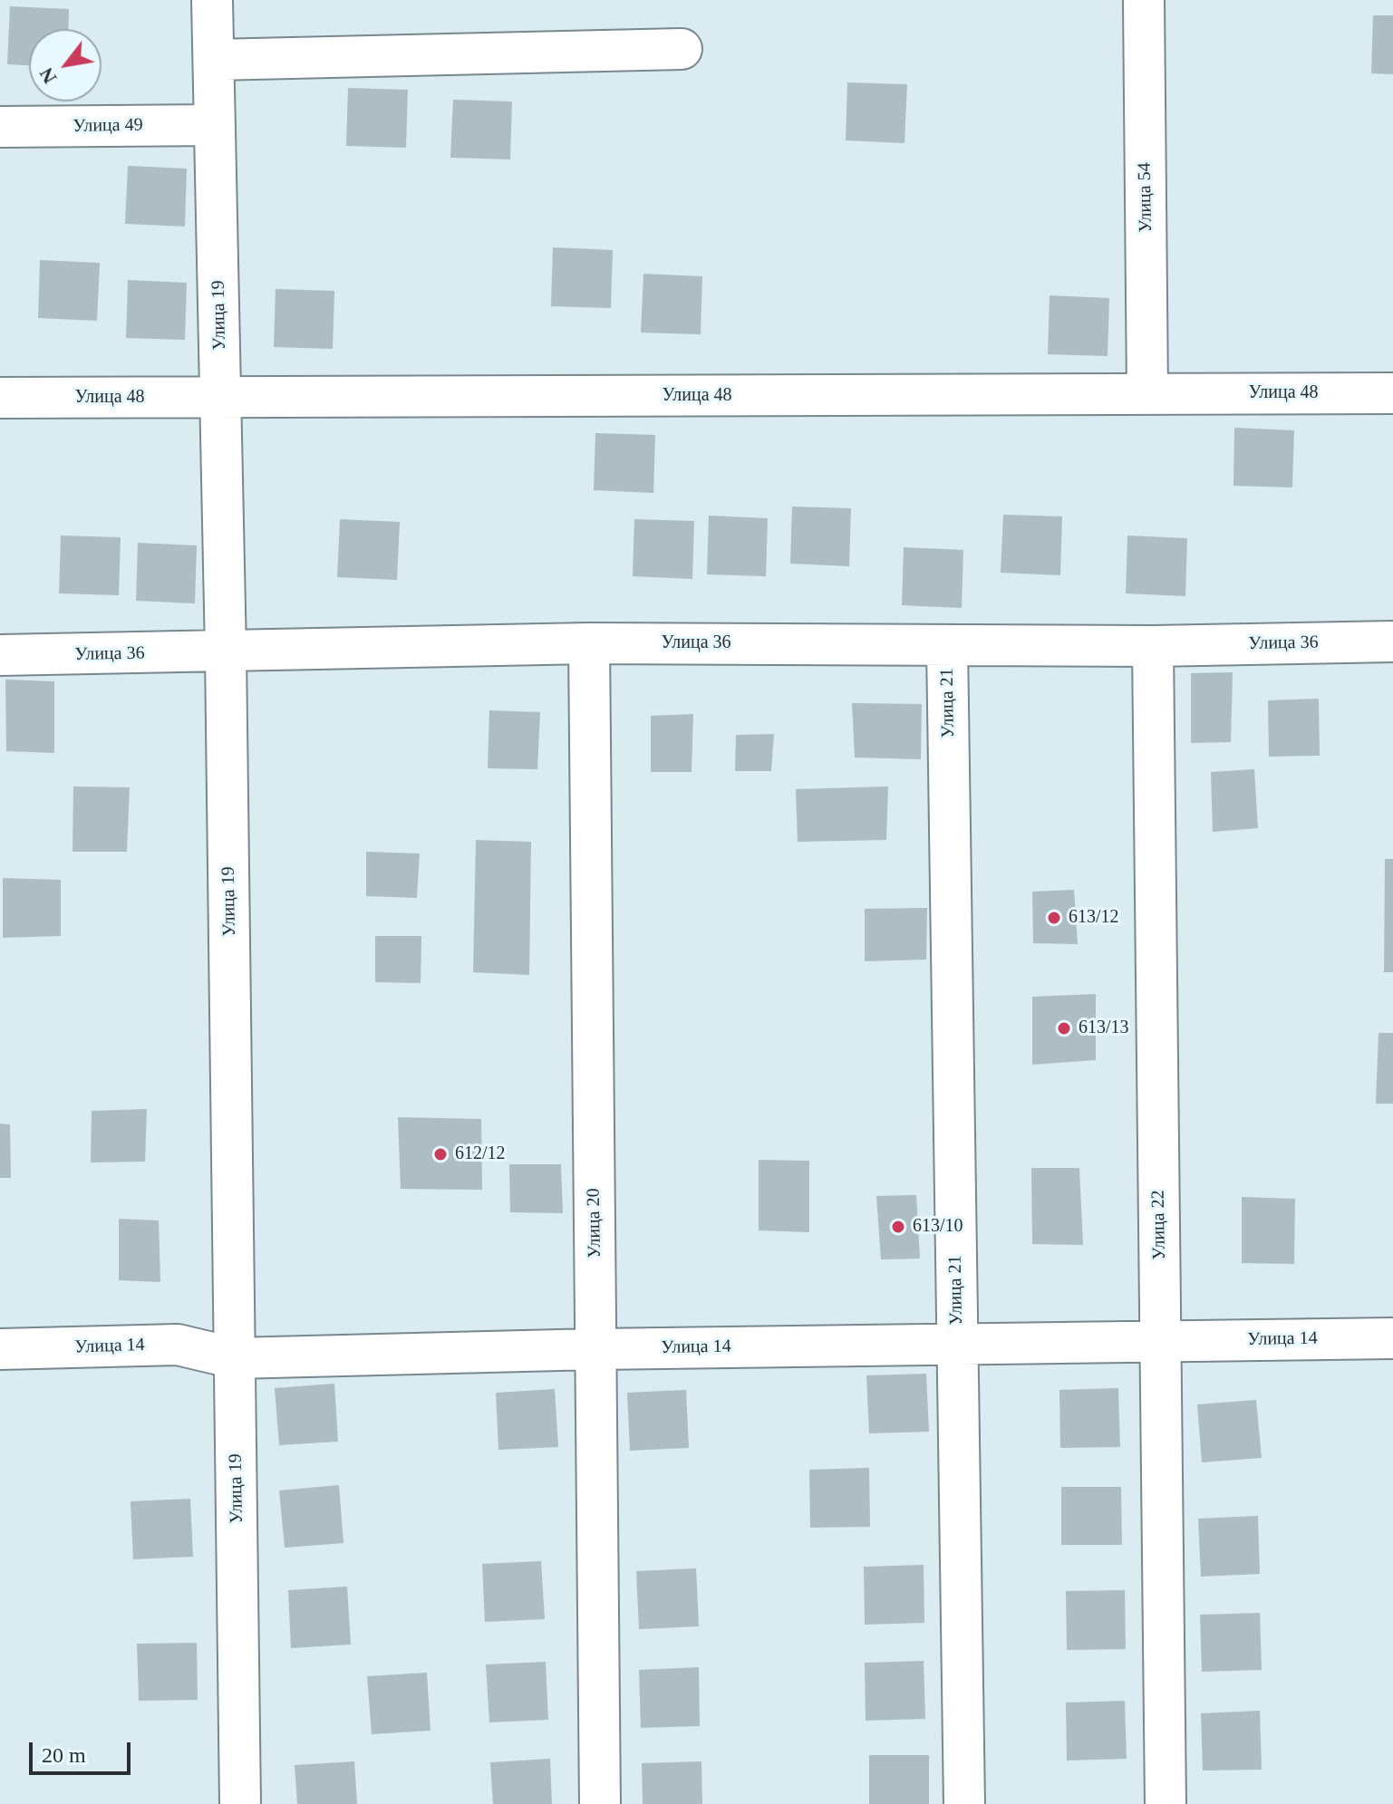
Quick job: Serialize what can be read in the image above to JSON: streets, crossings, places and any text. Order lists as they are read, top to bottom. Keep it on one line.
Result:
{"streets":{"street":["Улица 49","Улица 54","Улица 19","Улица 48","Улица 36","Улица 21","Улица 20","Улица 22","Улица 14"]},"crossings":[["Улица 49","Улица 19"],["Улица 54","Улица 48"],["Улица 19","Улица 48"],["Улица 19","Улица 36"],["Улица 19","Улица 14"],["Улица 36","Улица 21"],["Улица 36","Улица 20"],["Улица 36","Улица 22"],["Улица 21","Улица 14"],["Улица 20","Улица 14"],["Улица 22","Улица 14"]],"places":["613/12","613/13","612/12","613/10"],"scale_bar":"20 m","north":"bottom left"}
